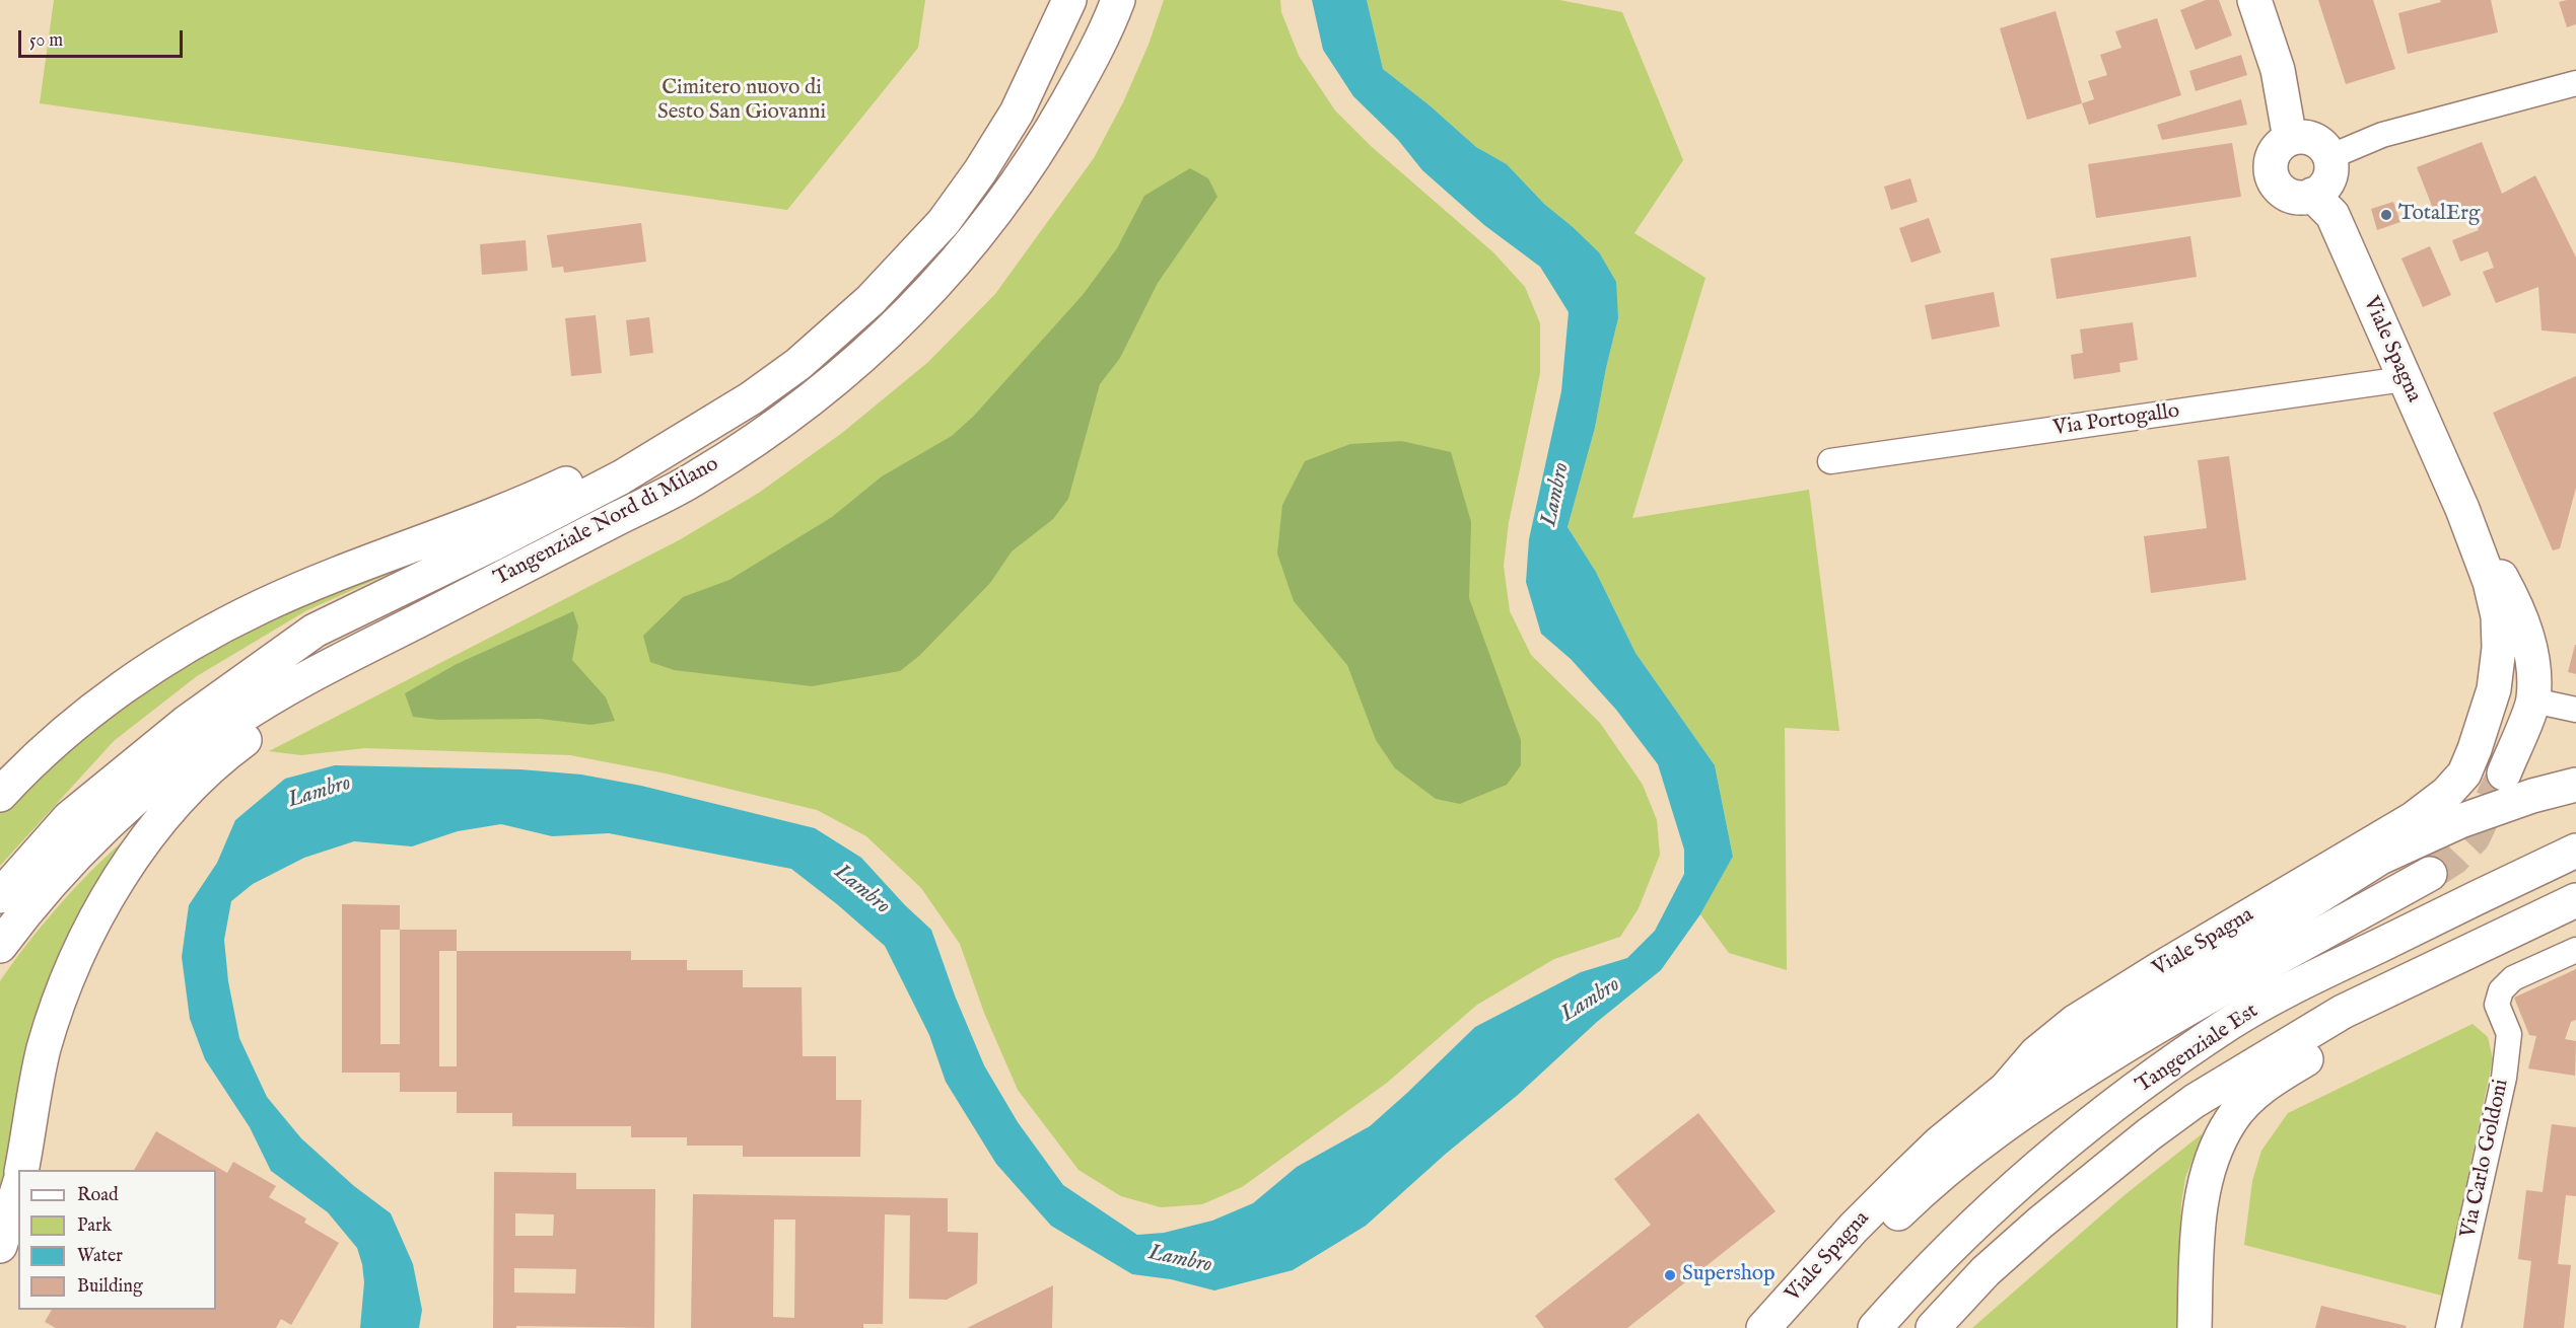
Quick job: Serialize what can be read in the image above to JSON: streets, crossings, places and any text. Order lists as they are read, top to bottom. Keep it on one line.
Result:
{"streets":{"main road":["Viale Spagna","Tangenziale Nord di Milano","Tangenziale Est"],"street":["Via Portogallo","Via Carlo Goldoni"]},"crossings":[["Viale Spagna","Via Portogallo"]],"water":["Lambro"],"parks":["Cimitero nuovo di Sesto San Giovanni"],"places":["TotalErg","Supershop"],"legend":["Road","Park","Water","Building"],"scale_bar":"50 m"}
